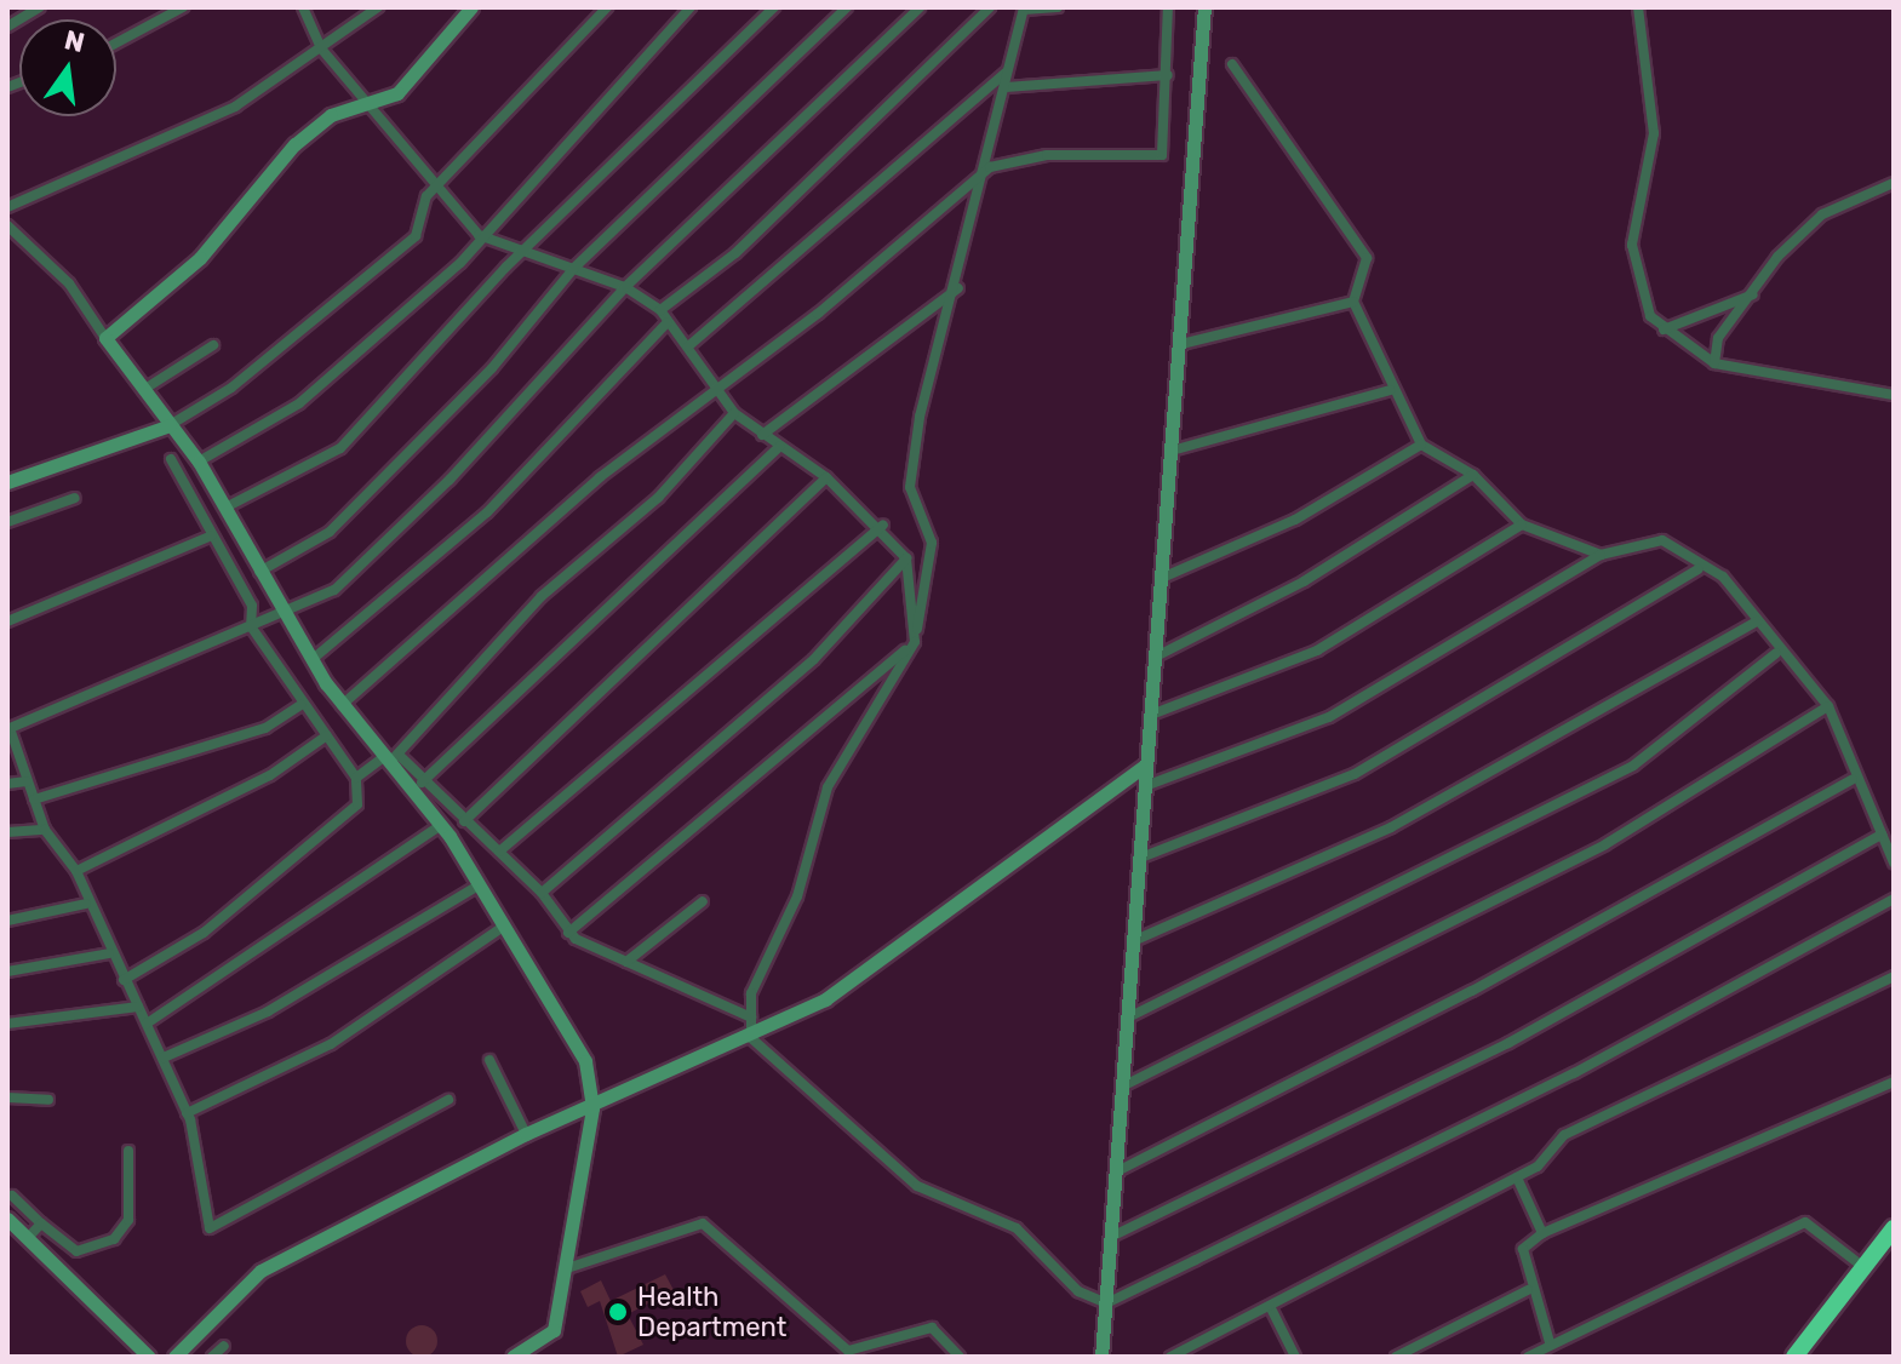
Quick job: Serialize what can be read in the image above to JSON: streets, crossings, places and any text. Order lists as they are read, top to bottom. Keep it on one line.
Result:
{"places":["Health Department"],"north":"top"}
